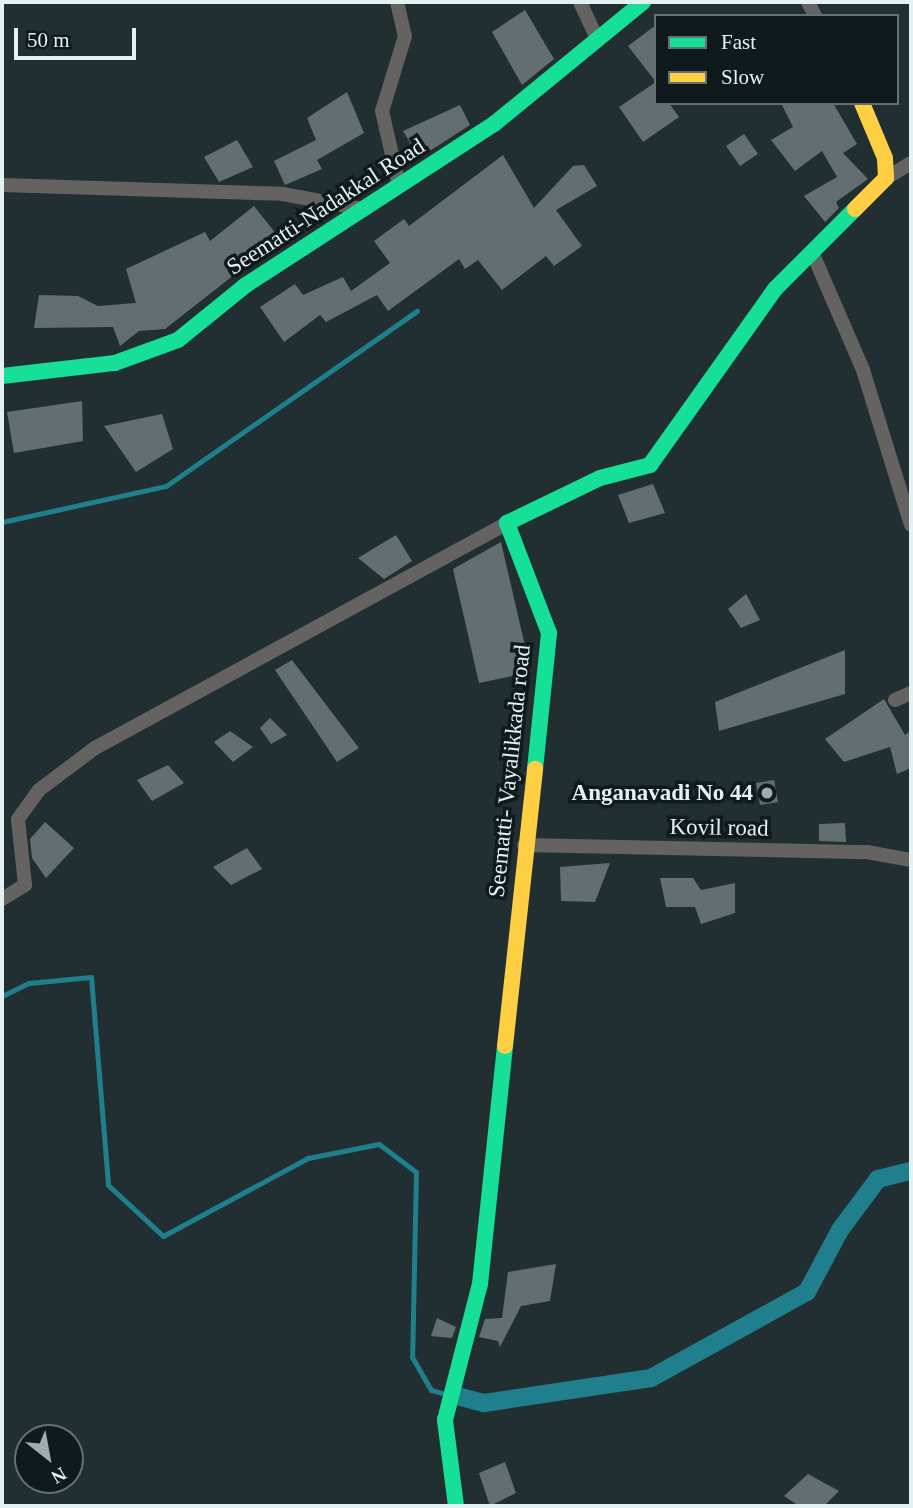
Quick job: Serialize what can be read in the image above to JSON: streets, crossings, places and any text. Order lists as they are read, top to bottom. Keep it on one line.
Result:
{"streets":{"street":["Seematti-Nadakkal Road","Seematti- Vayalikkada road","Kovil road"]},"crossings":[["Seematti- Vayalikkada road","Kovil road"]],"places":["Anganavadi No 44"],"legend":["Fast","Slow"],"scale_bar":"50 m","north":"bottom right"}
